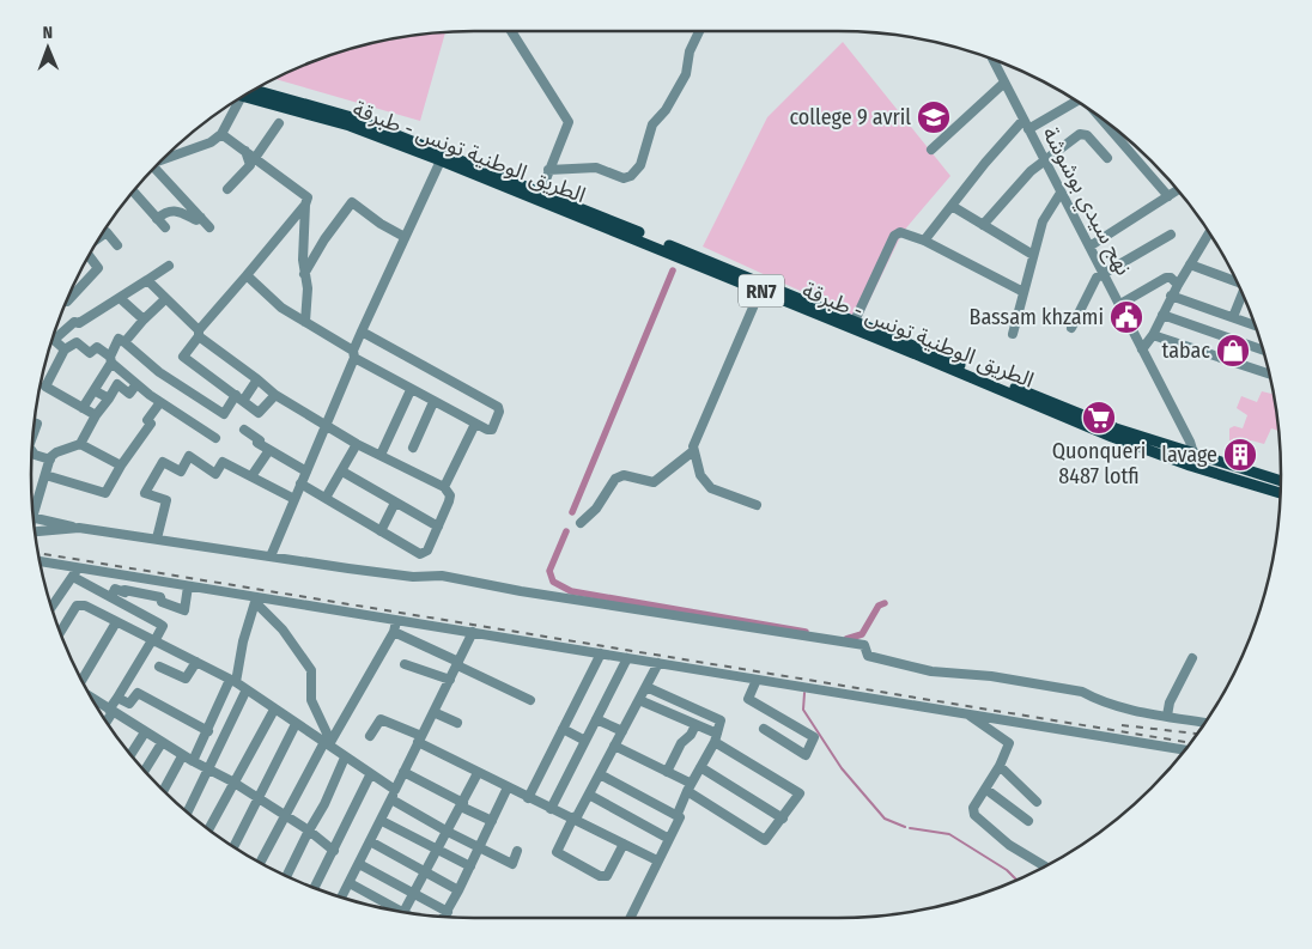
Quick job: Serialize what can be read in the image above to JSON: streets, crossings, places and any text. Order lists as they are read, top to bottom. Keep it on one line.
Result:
{"streets":{"main road":["الطريق الوطنية تونس - طبرقة","RN7"],"street":["نهج سيدي بوشوشة"]},"crossings":[["الطريق الوطنية تونس - طبرقة","نهج سيدي بوشوشة"]],"places":{"school or university":["college 9 avril"],"public building":["Bassam khzami"],"shop":["tabac"],"supermarket":["Quonqueri 8487 lotfi"],"building":["lavage"]},"north":"top"}
